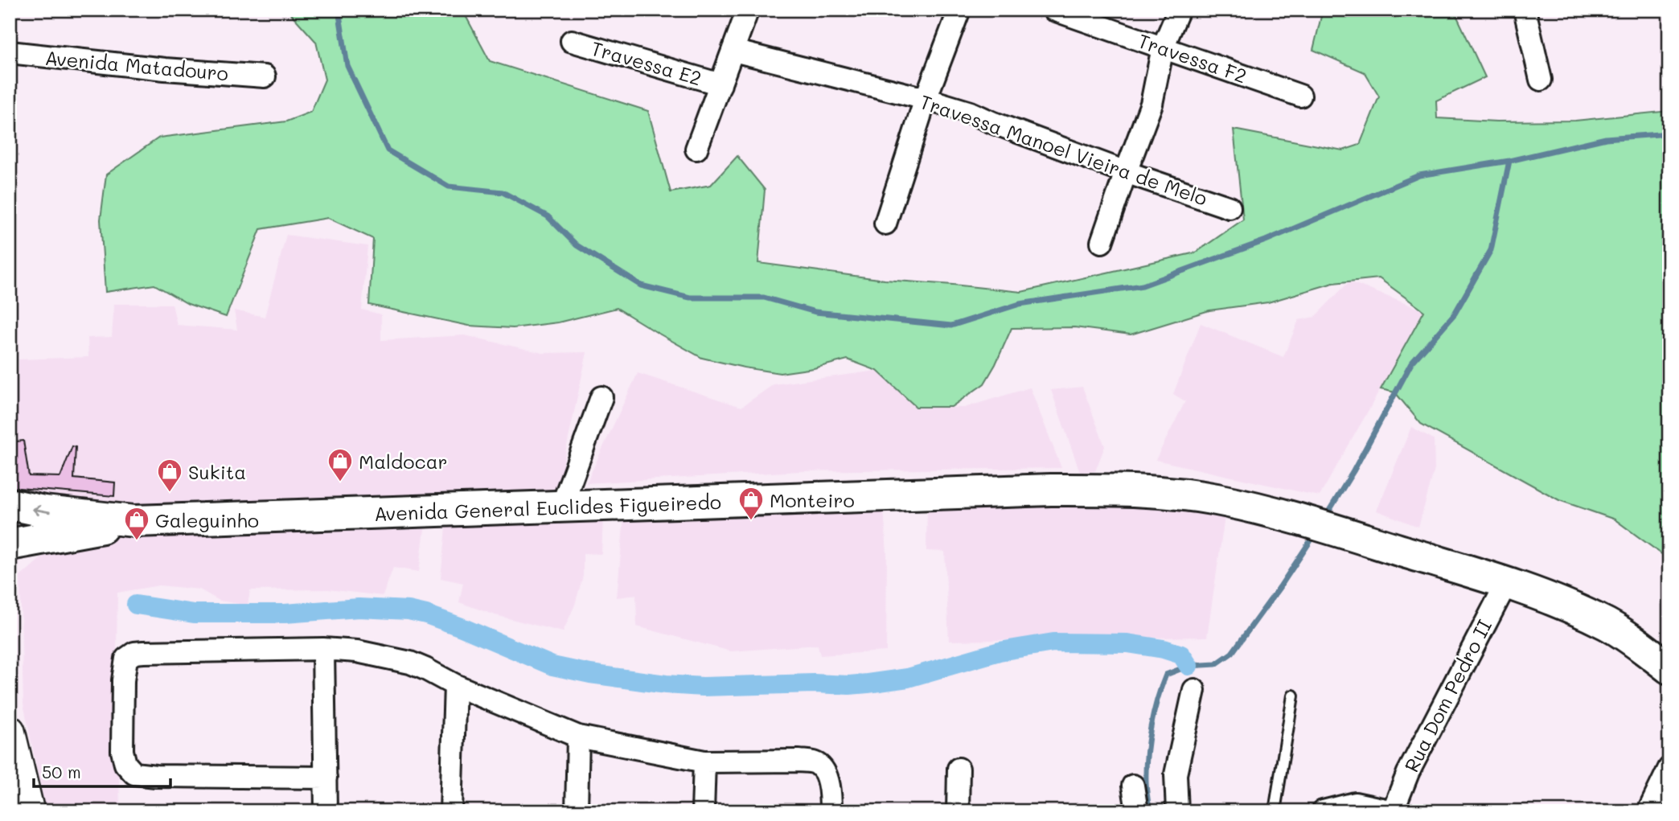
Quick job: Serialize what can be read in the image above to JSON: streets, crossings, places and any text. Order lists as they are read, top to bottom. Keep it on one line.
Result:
{"streets":{"main road":["Avenida General Euclides Figueiredo"],"street":["Travessa F2","Travessa E2","Avenida Matadouro","Travessa Manoel Vieira de Melo","Rua Dom Pedro II"]},"crossings":[["Avenida General Euclides Figueiredo","Rua Dom Pedro II"]],"places":{"shop":["Maldocar","Sukita","Monteiro","Galeguinho"]},"scale_bar":"50 m"}
